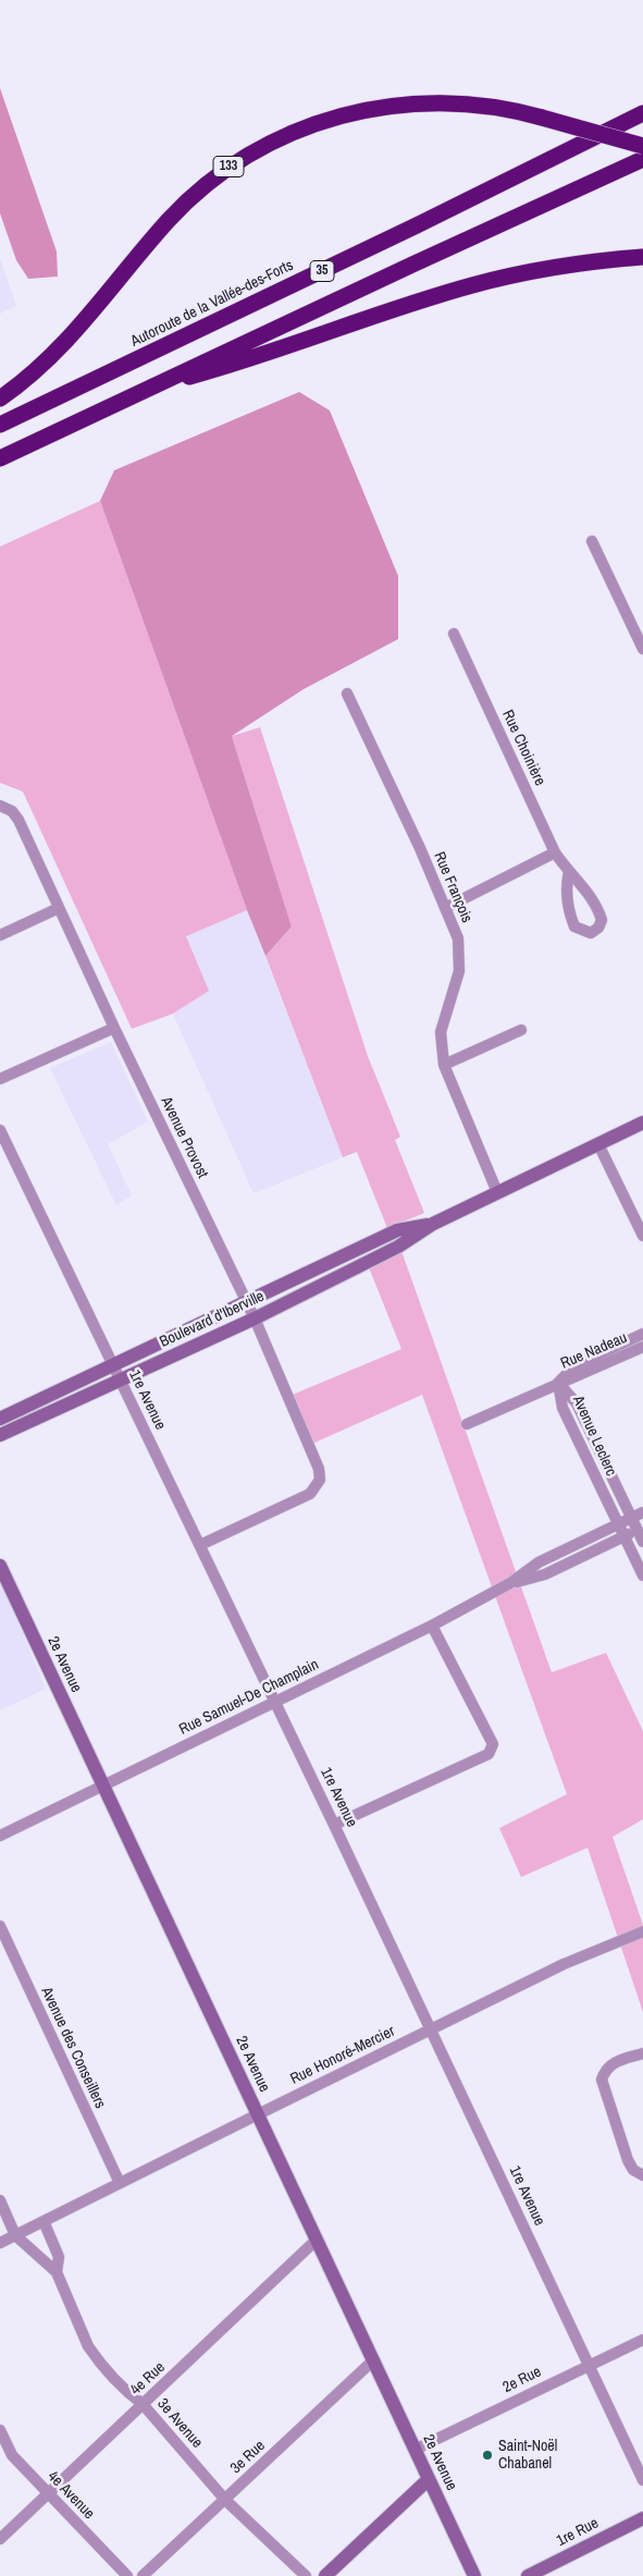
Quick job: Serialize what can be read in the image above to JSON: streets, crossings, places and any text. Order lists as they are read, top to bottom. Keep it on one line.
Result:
{"streets":{"highway":["133","35","Autoroute de la Vallée-des-Forts"],"street":["Rue Choinière","Rue François","Avenue Provost","Boulevard d'Iberville","Rue Nadeau","1re Avenue","Avenue Leclerc","2e Avenue","Rue Samuel-De Champlain","Avenue des Conseillers","Rue Honoré-Mercier","4e Rue","2e Rue","3e Avenue","3e Rue","4e Avenue","1re Rue"]},"crossings":[["Rue François","Boulevard d'Iberville"],["Avenue Provost","Boulevard d'Iberville"],["Avenue Provost","1re Avenue"],["Boulevard d'Iberville","1re Avenue"],["Rue Nadeau","Avenue Leclerc"],["1re Avenue","Rue Samuel-De Champlain"],["1re Avenue","Rue Honoré-Mercier"],["1re Avenue","2e Rue"],["Avenue Leclerc","Rue Samuel-De Champlain"],["2e Avenue","Rue Samuel-De Champlain"],["2e Avenue","Rue Honoré-Mercier"],["2e Avenue","4e Rue"],["2e Avenue","2e Rue"],["2e Avenue","3e Rue"],["Avenue des Conseillers","Rue Honoré-Mercier"],["Rue Honoré-Mercier","3e Avenue"],["4e Rue","3e Avenue"],["4e Rue","4e Avenue"],["3e Avenue","3e Rue"]],"places":["Saint-Noël Chabanel"]}
